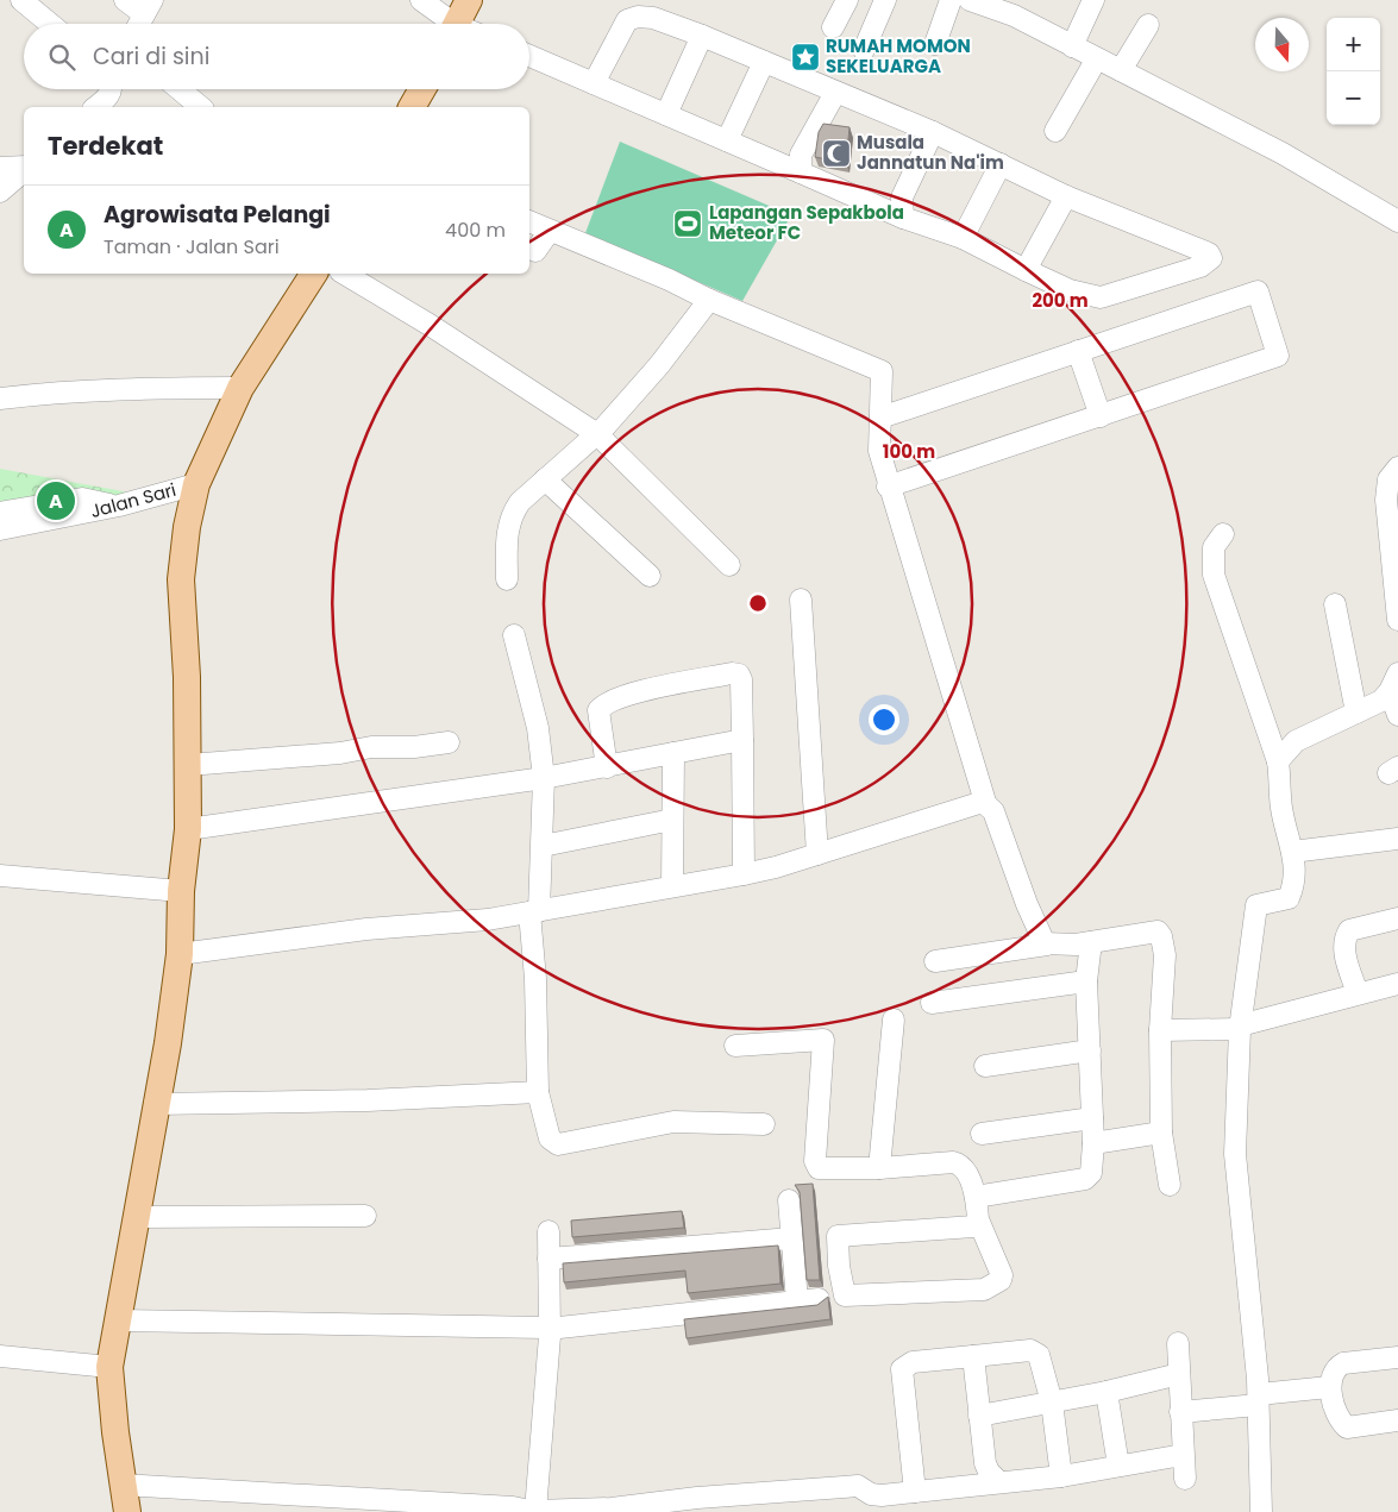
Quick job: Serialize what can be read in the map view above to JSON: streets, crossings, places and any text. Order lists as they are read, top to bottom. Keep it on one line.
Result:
{"streets":{"street":["Jalan Sari"]},"places":{"place":["RUMAH MOMON SEKELUARGA"],"mosque":["Musala Jannatun Na'im"],"sports":["Lapangan Sepakbola Meteor FC"]},"north":"bottom","page":{"map_buttons":["+","−"],"search":"Cari di sini","heading":"Terdekat","list":[{"mark":"A","name":"Agrowisata Pelangi","note":"Taman · Jalan Sari","value":"400 m"}],"pins":"A"},"rings":["200 m","100 m"]}
